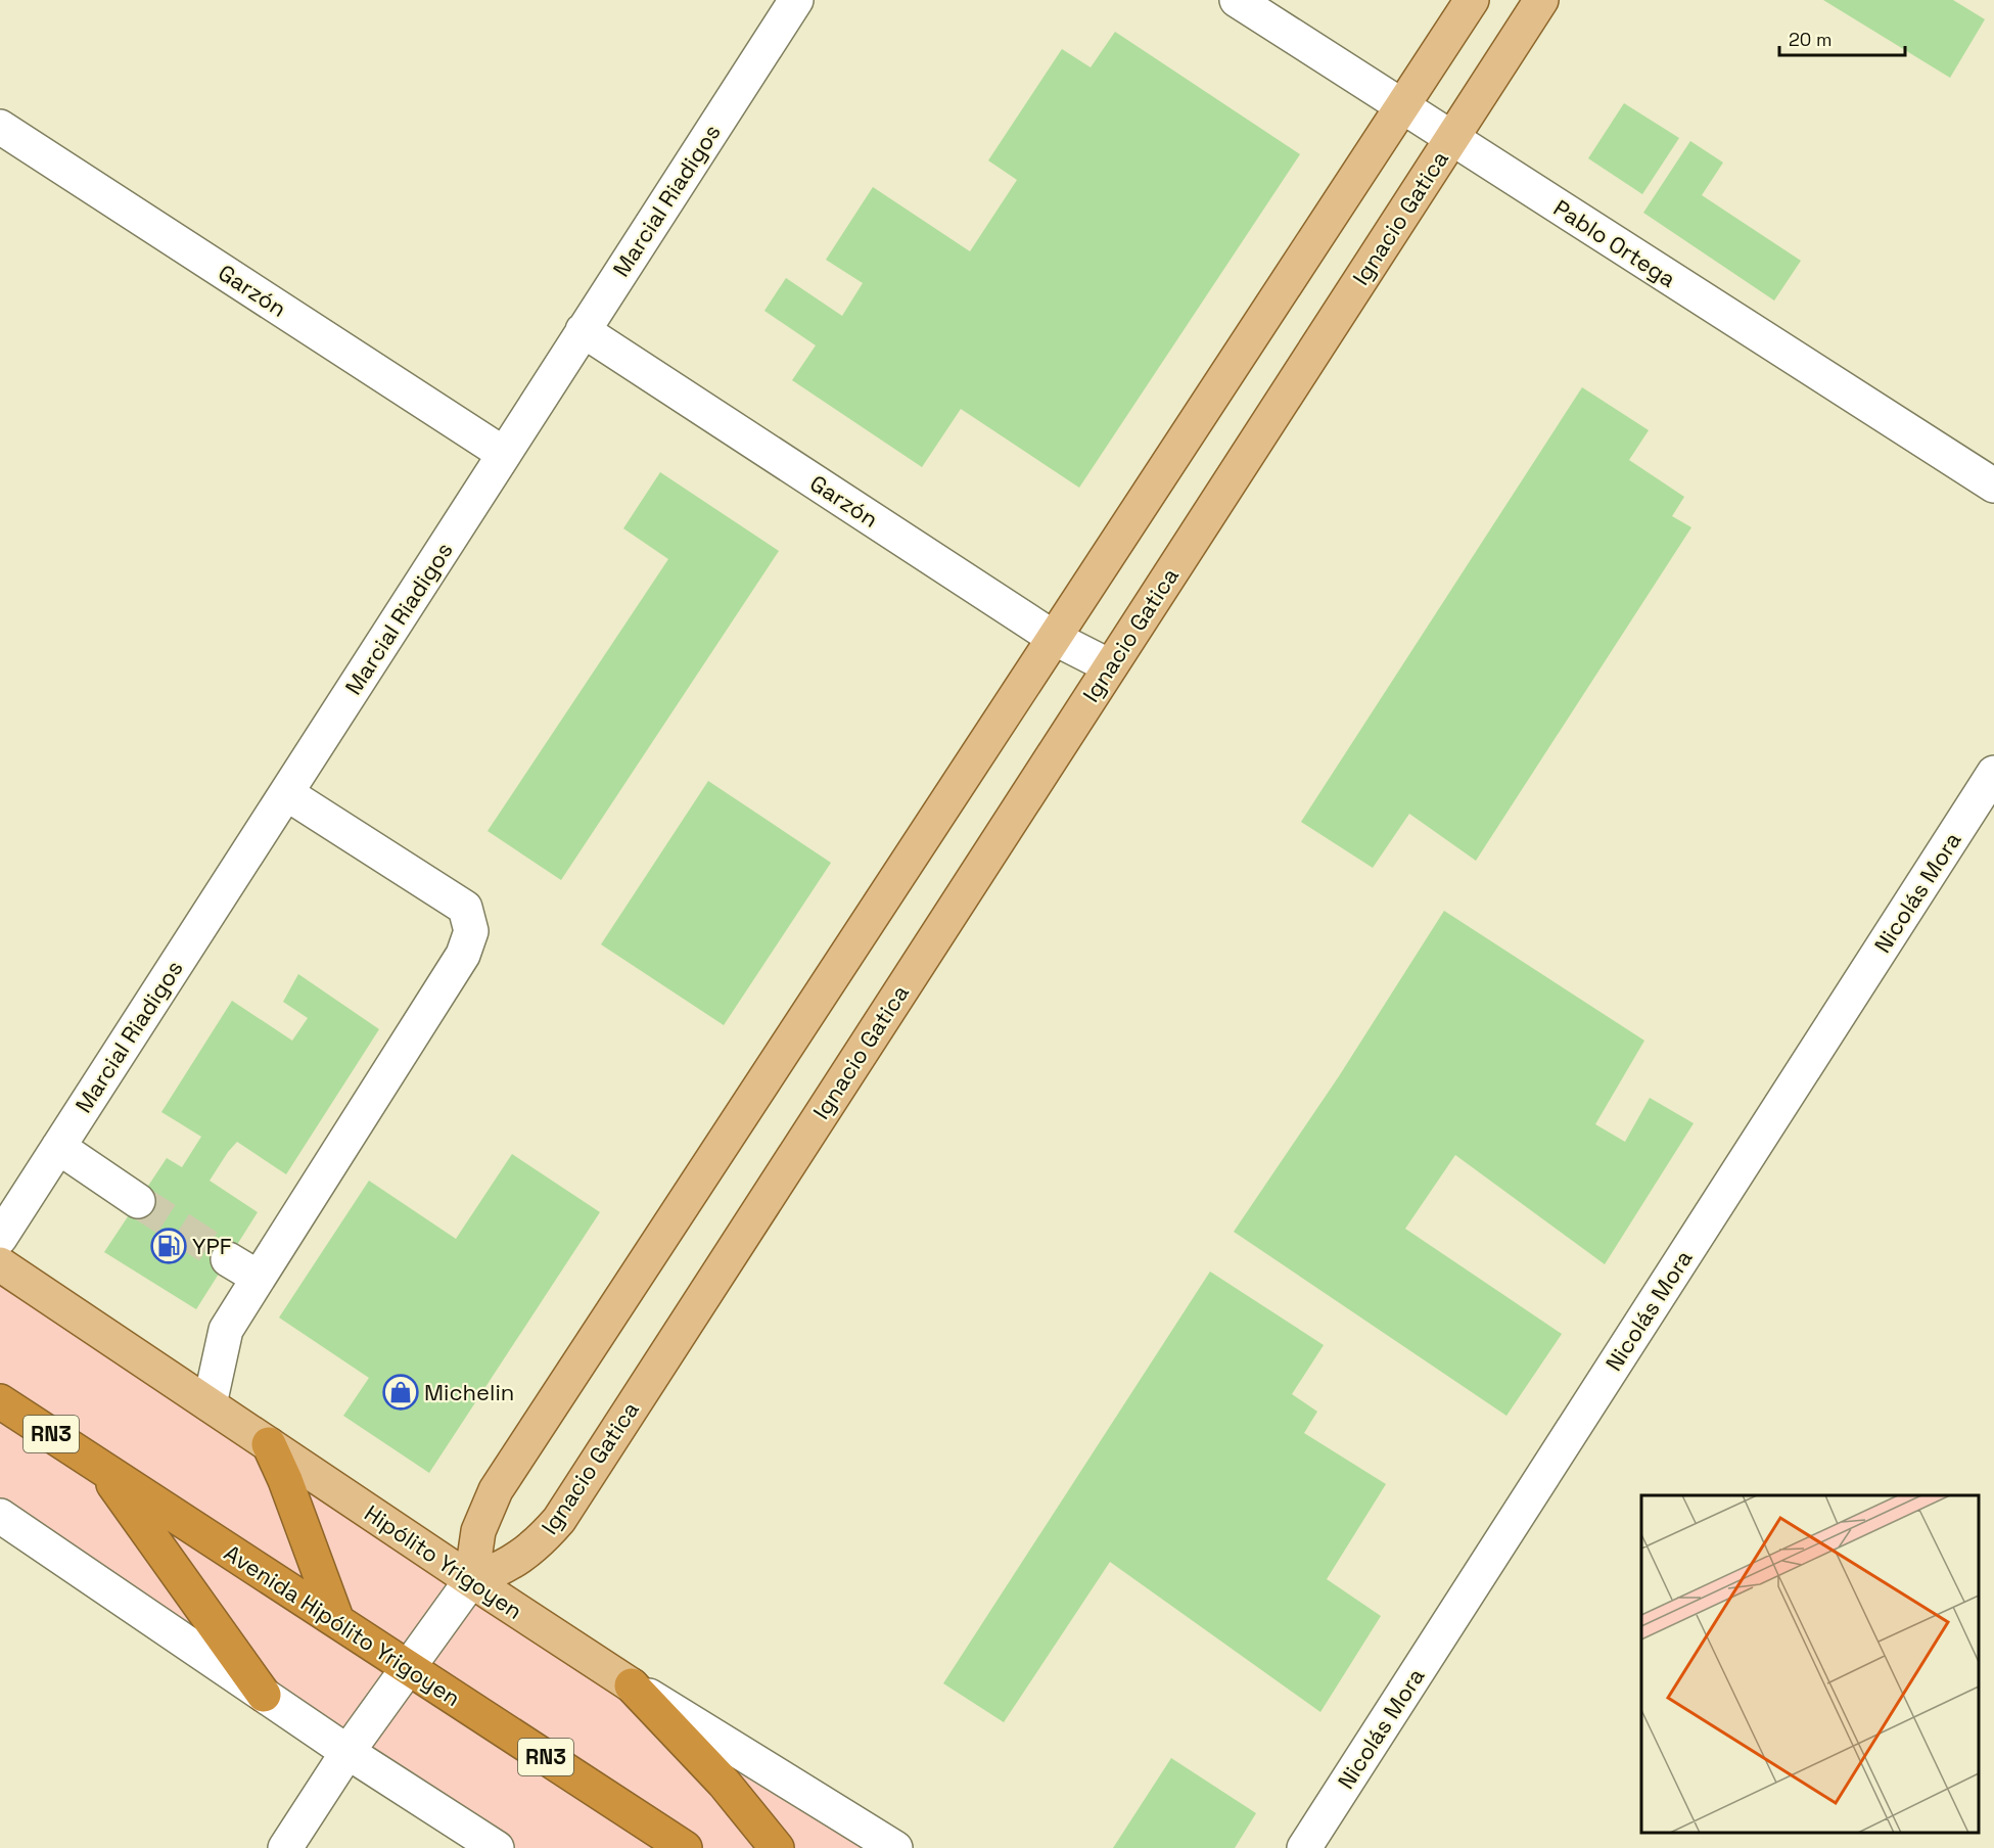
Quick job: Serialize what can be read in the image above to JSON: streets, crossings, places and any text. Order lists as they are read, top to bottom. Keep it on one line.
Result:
{"streets":{"highway":["RN3","Avenida Hipólito Yrigoyen"],"main road":["Ignacio Gatica","Hipólito Yrigoyen"],"street":["Marcial Riadigos","Pablo Ortega","Garzón","Nicolás Mora"]},"crossings":[["Marcial Riadigos","Garzón"],["Ignacio Gatica","Pablo Ortega"],["Ignacio Gatica","Garzón"],["Ignacio Gatica","Hipólito Yrigoyen"]],"places":{"fuel station":["YPF"],"shop":["Michelin"]},"scale_bar":"20 m"}
